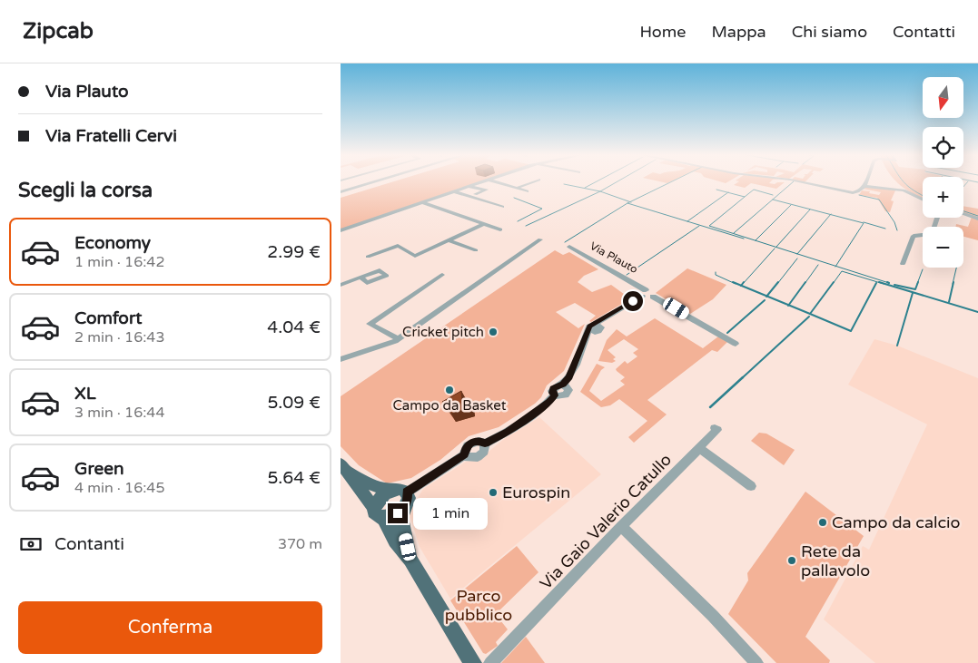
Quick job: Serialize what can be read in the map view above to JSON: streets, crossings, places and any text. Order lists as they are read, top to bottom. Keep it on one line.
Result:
{"streets":{"street":["Via Plauto","Via Gaio Valerio Catullo"]},"parks":["Parco pubblico"],"places":["Cricket pitch","Campo da Basket","Eurospin","Campo da calcio","Rete da pallavolo"],"north":"bottom","page":{"header":"Zipcab","nav":["Home","Mappa","Chi siamo","Contatti"],"banner":["Via Plauto","Via Fratelli Cervi"],"map_buttons":["+","−"],"heading":"Scegli la corsa","list":[{"name":"Economy","note":"1 min · 16:42","value":"2.99 €"},{"name":"Comfort","note":"2 min · 16:43","value":"4.04 €"},{"name":"XL","note":"3 min · 16:44","value":"5.09 €"},{"name":"Green","note":"4 min · 16:45","value":"5.64 €"}],"bubble":"1 min","pay":["Contanti","370 m"],"buttons":"Conferma"}}
